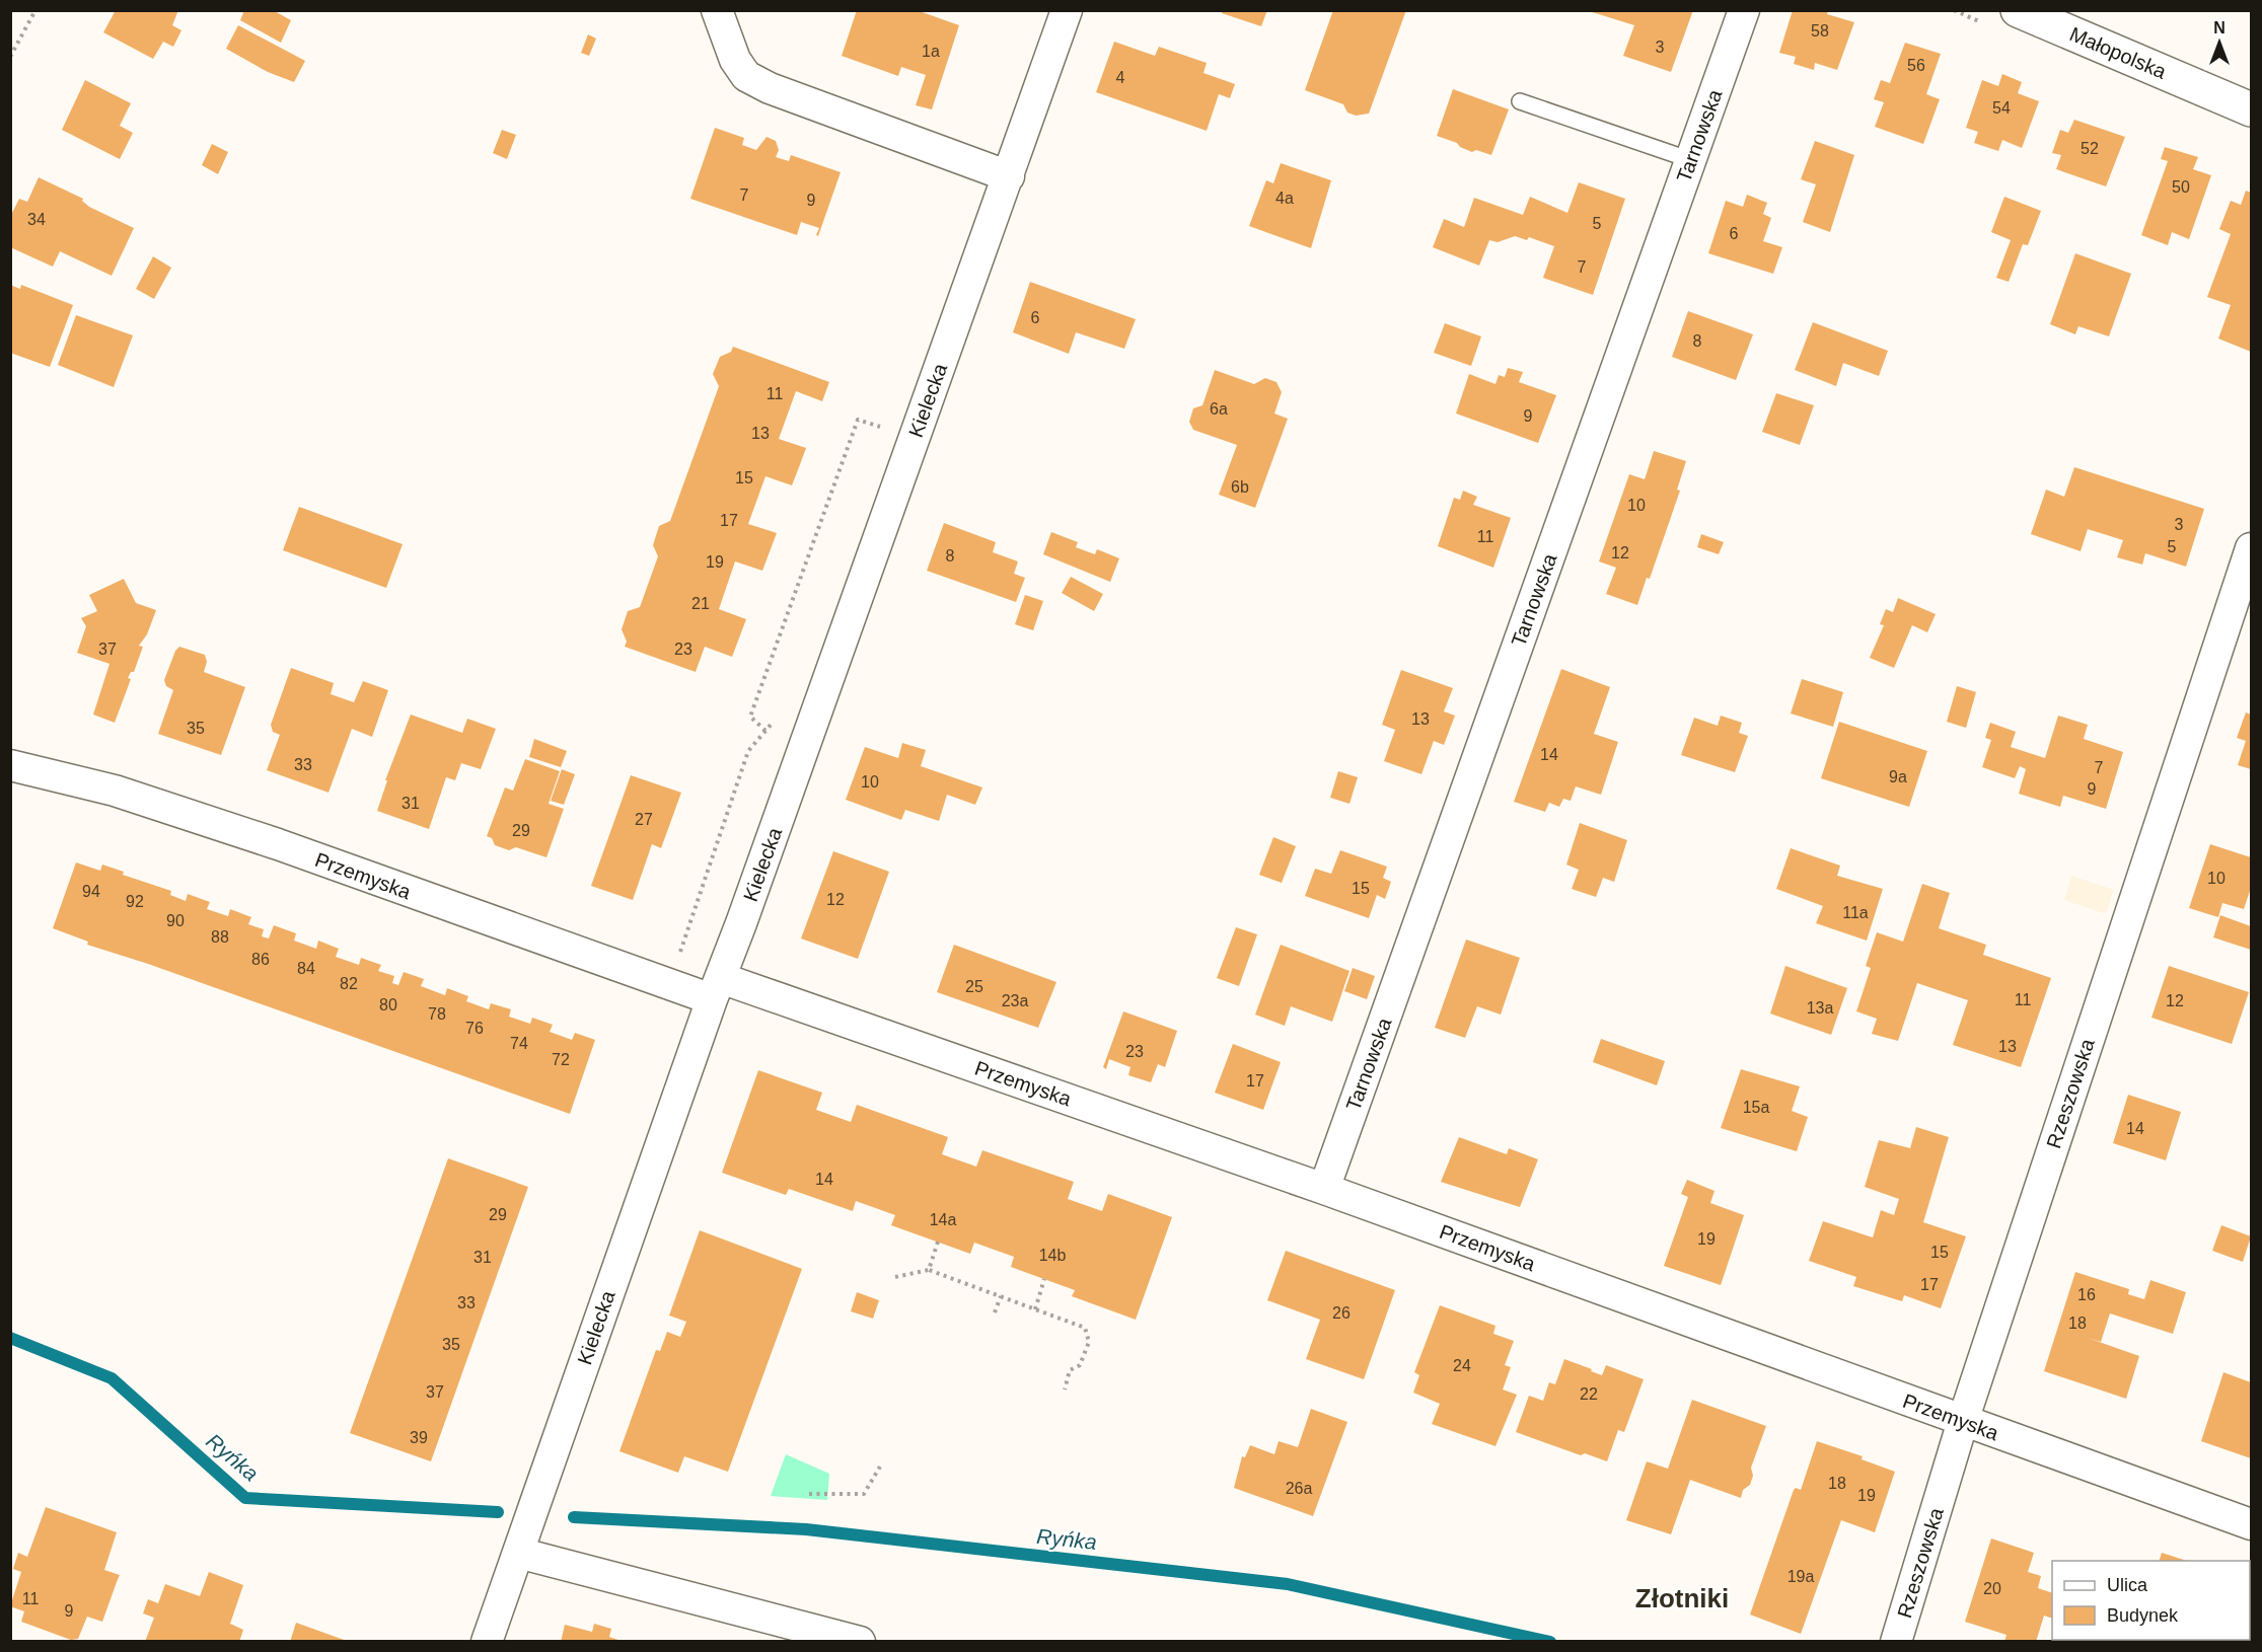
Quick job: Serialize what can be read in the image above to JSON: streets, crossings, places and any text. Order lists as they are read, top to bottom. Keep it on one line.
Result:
{"streets":{"street":["Małopolska","Tarnowska","Kielecka","Przemyska","Rzeszowska"]},"crossings":[["Tarnowska","Przemyska"],["Kielecka","Przemyska"],["Przemyska","Rzeszowska"]],"districts":["Złotniki"],"water":["Ryńka"],"house_numbers":["58","3","1a","56","4","54","52","50","7","4a","9","34","5","6","7","6","8","11","6a","9","13","15","6b","10","17","3","11","5","12","8","19","21","37","23","13","35","14","33","7","9a","10","9","31","27","29","10","15","94","12","92","11a","90","88","86","84","82","25","11","23a","12","80","13a","78","76","74","13","23","72","17","15a","14","14","29","14a","19","15","14b","31","17","16","33","26","18","35","24","37","22","39","18","26a","19","19a","20","11","9"],"legend":["Ulica","Budynek"],"north":"top"}
